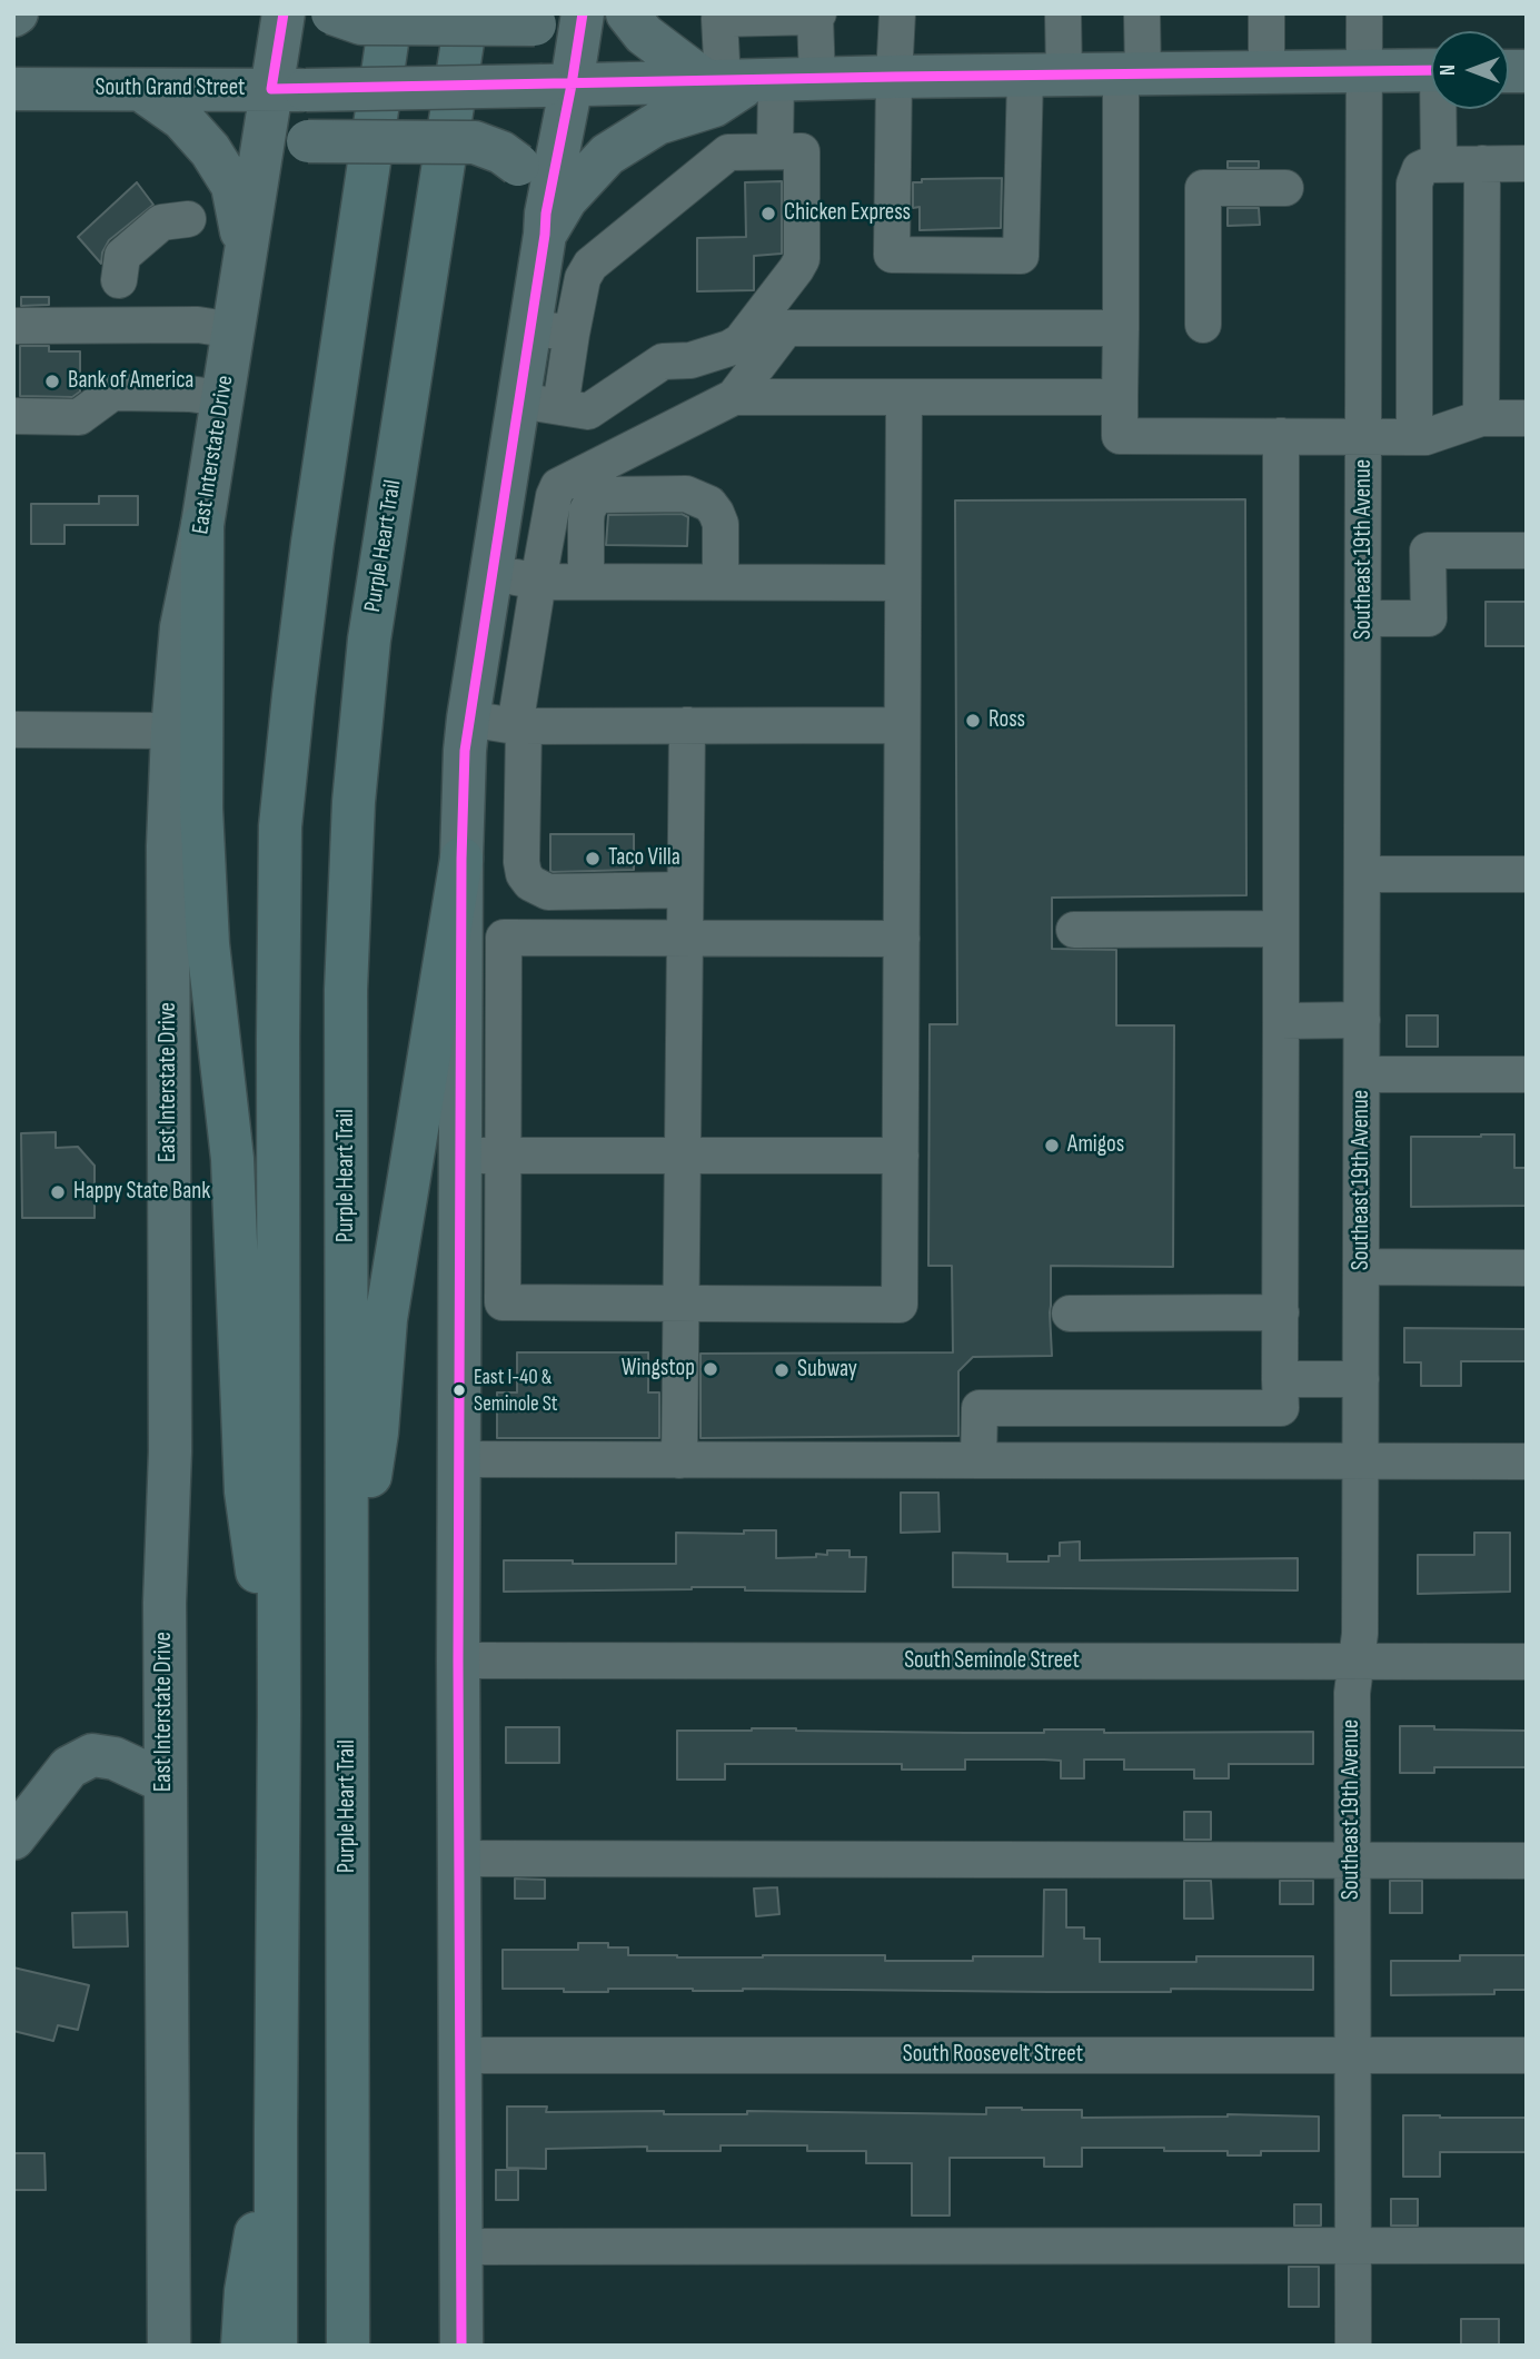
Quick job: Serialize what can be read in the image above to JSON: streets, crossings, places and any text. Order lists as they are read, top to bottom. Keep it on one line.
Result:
{"streets":{"highway":["Purple Heart Trail"],"main road":["South Grand Street","East Interstate Drive"],"street":["Southeast 19th Avenue","South Seminole Street","South Roosevelt Street"]},"crossings":[["South Grand Street","East Interstate Drive"],["South Grand Street","Southeast 19th Avenue"],["Southeast 19th Avenue","South Seminole Street"],["Southeast 19th Avenue","South Roosevelt Street"]],"places":["Chicken Express","Bank of America","Ross","Taco Villa","Amigos","Happy State Bank","Wingstop","Subway","East I-40 & Seminole St"],"north":"left"}
